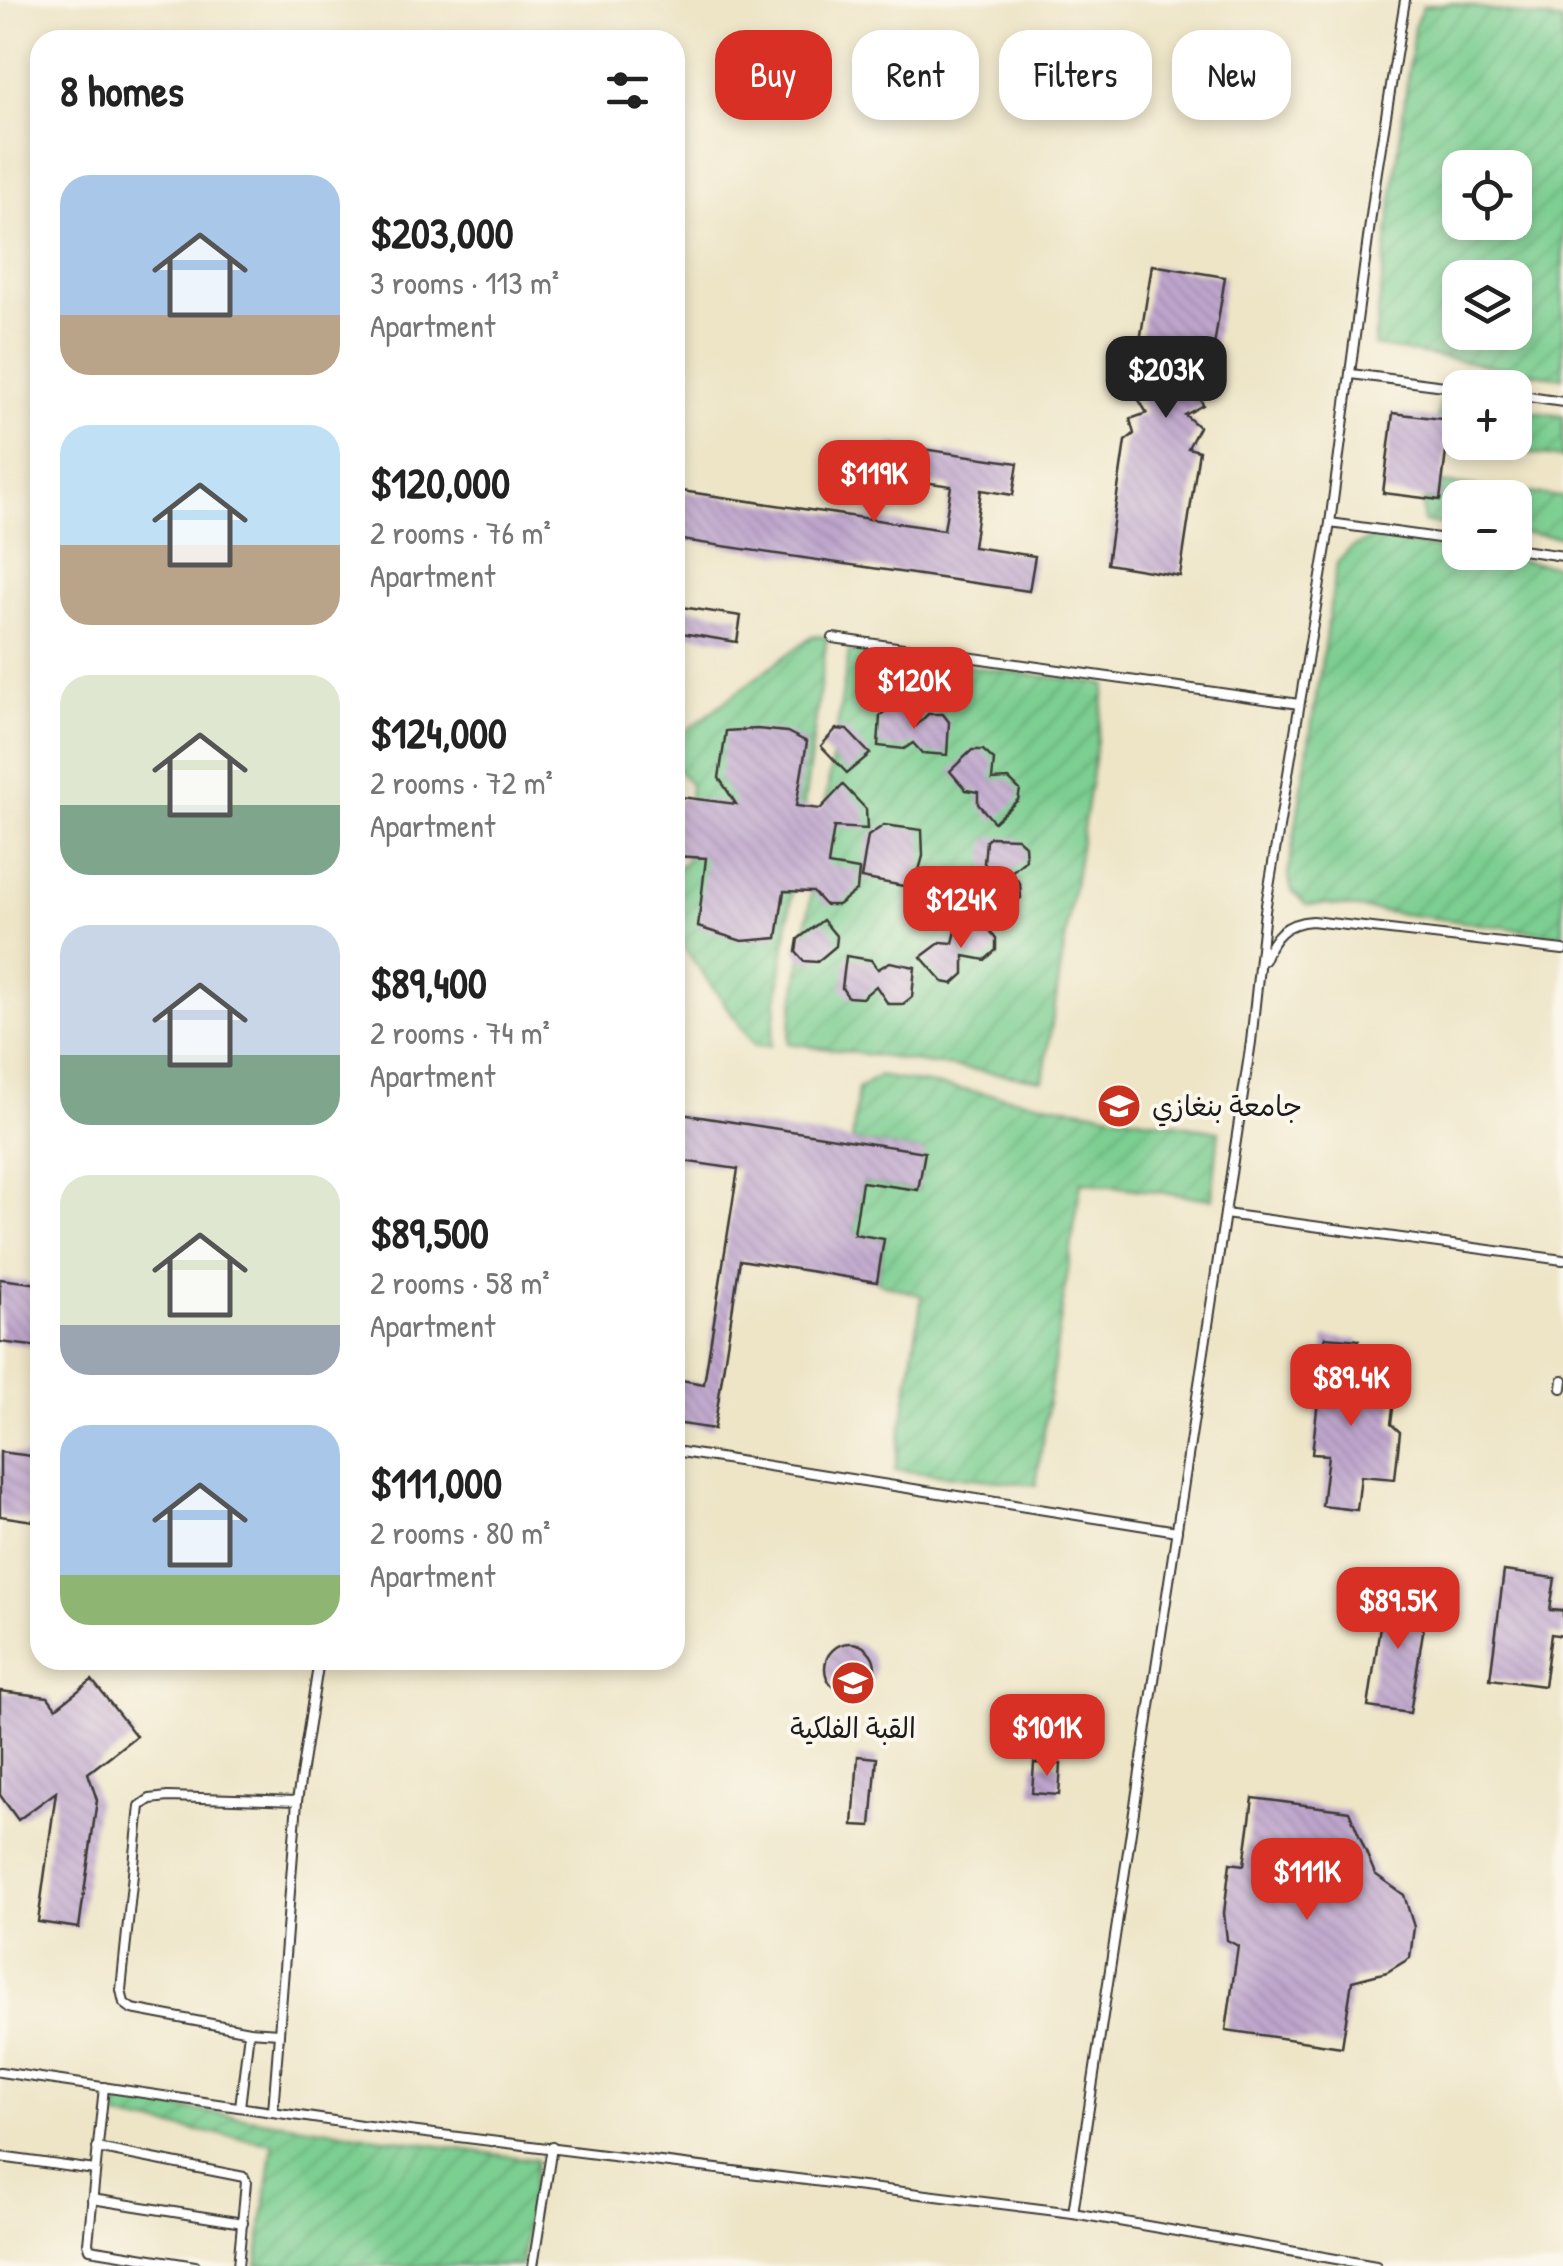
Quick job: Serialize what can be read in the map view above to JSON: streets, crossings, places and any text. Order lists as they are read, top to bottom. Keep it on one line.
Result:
{"places":{"school or university":["جامعة بنغازي","القبة الفلكية"]},"page":{"chip":["Buy","Rent","Filters","New"],"heading":"8 homes","map_buttons":["+","−"],"list":[{"name":"$203,000","note":"3 rooms · 113 m² · Apartment"},{"name":"$120,000","note":"2 rooms · 76 m² · Apartment"},{"name":"$124,000","note":"2 rooms · 72 m² · Apartment"},{"name":"$89,400","note":"2 rooms · 74 m² · Apartment"},{"name":"$89,500","note":"2 rooms · 58 m² · Apartment"},{"name":"$111,000","note":"2 rooms · 80 m² · Apartment"}],"price":["$203K","$119K","$120K","$124K","$89.4K","$89.5K","$101K","$111K"]}}
